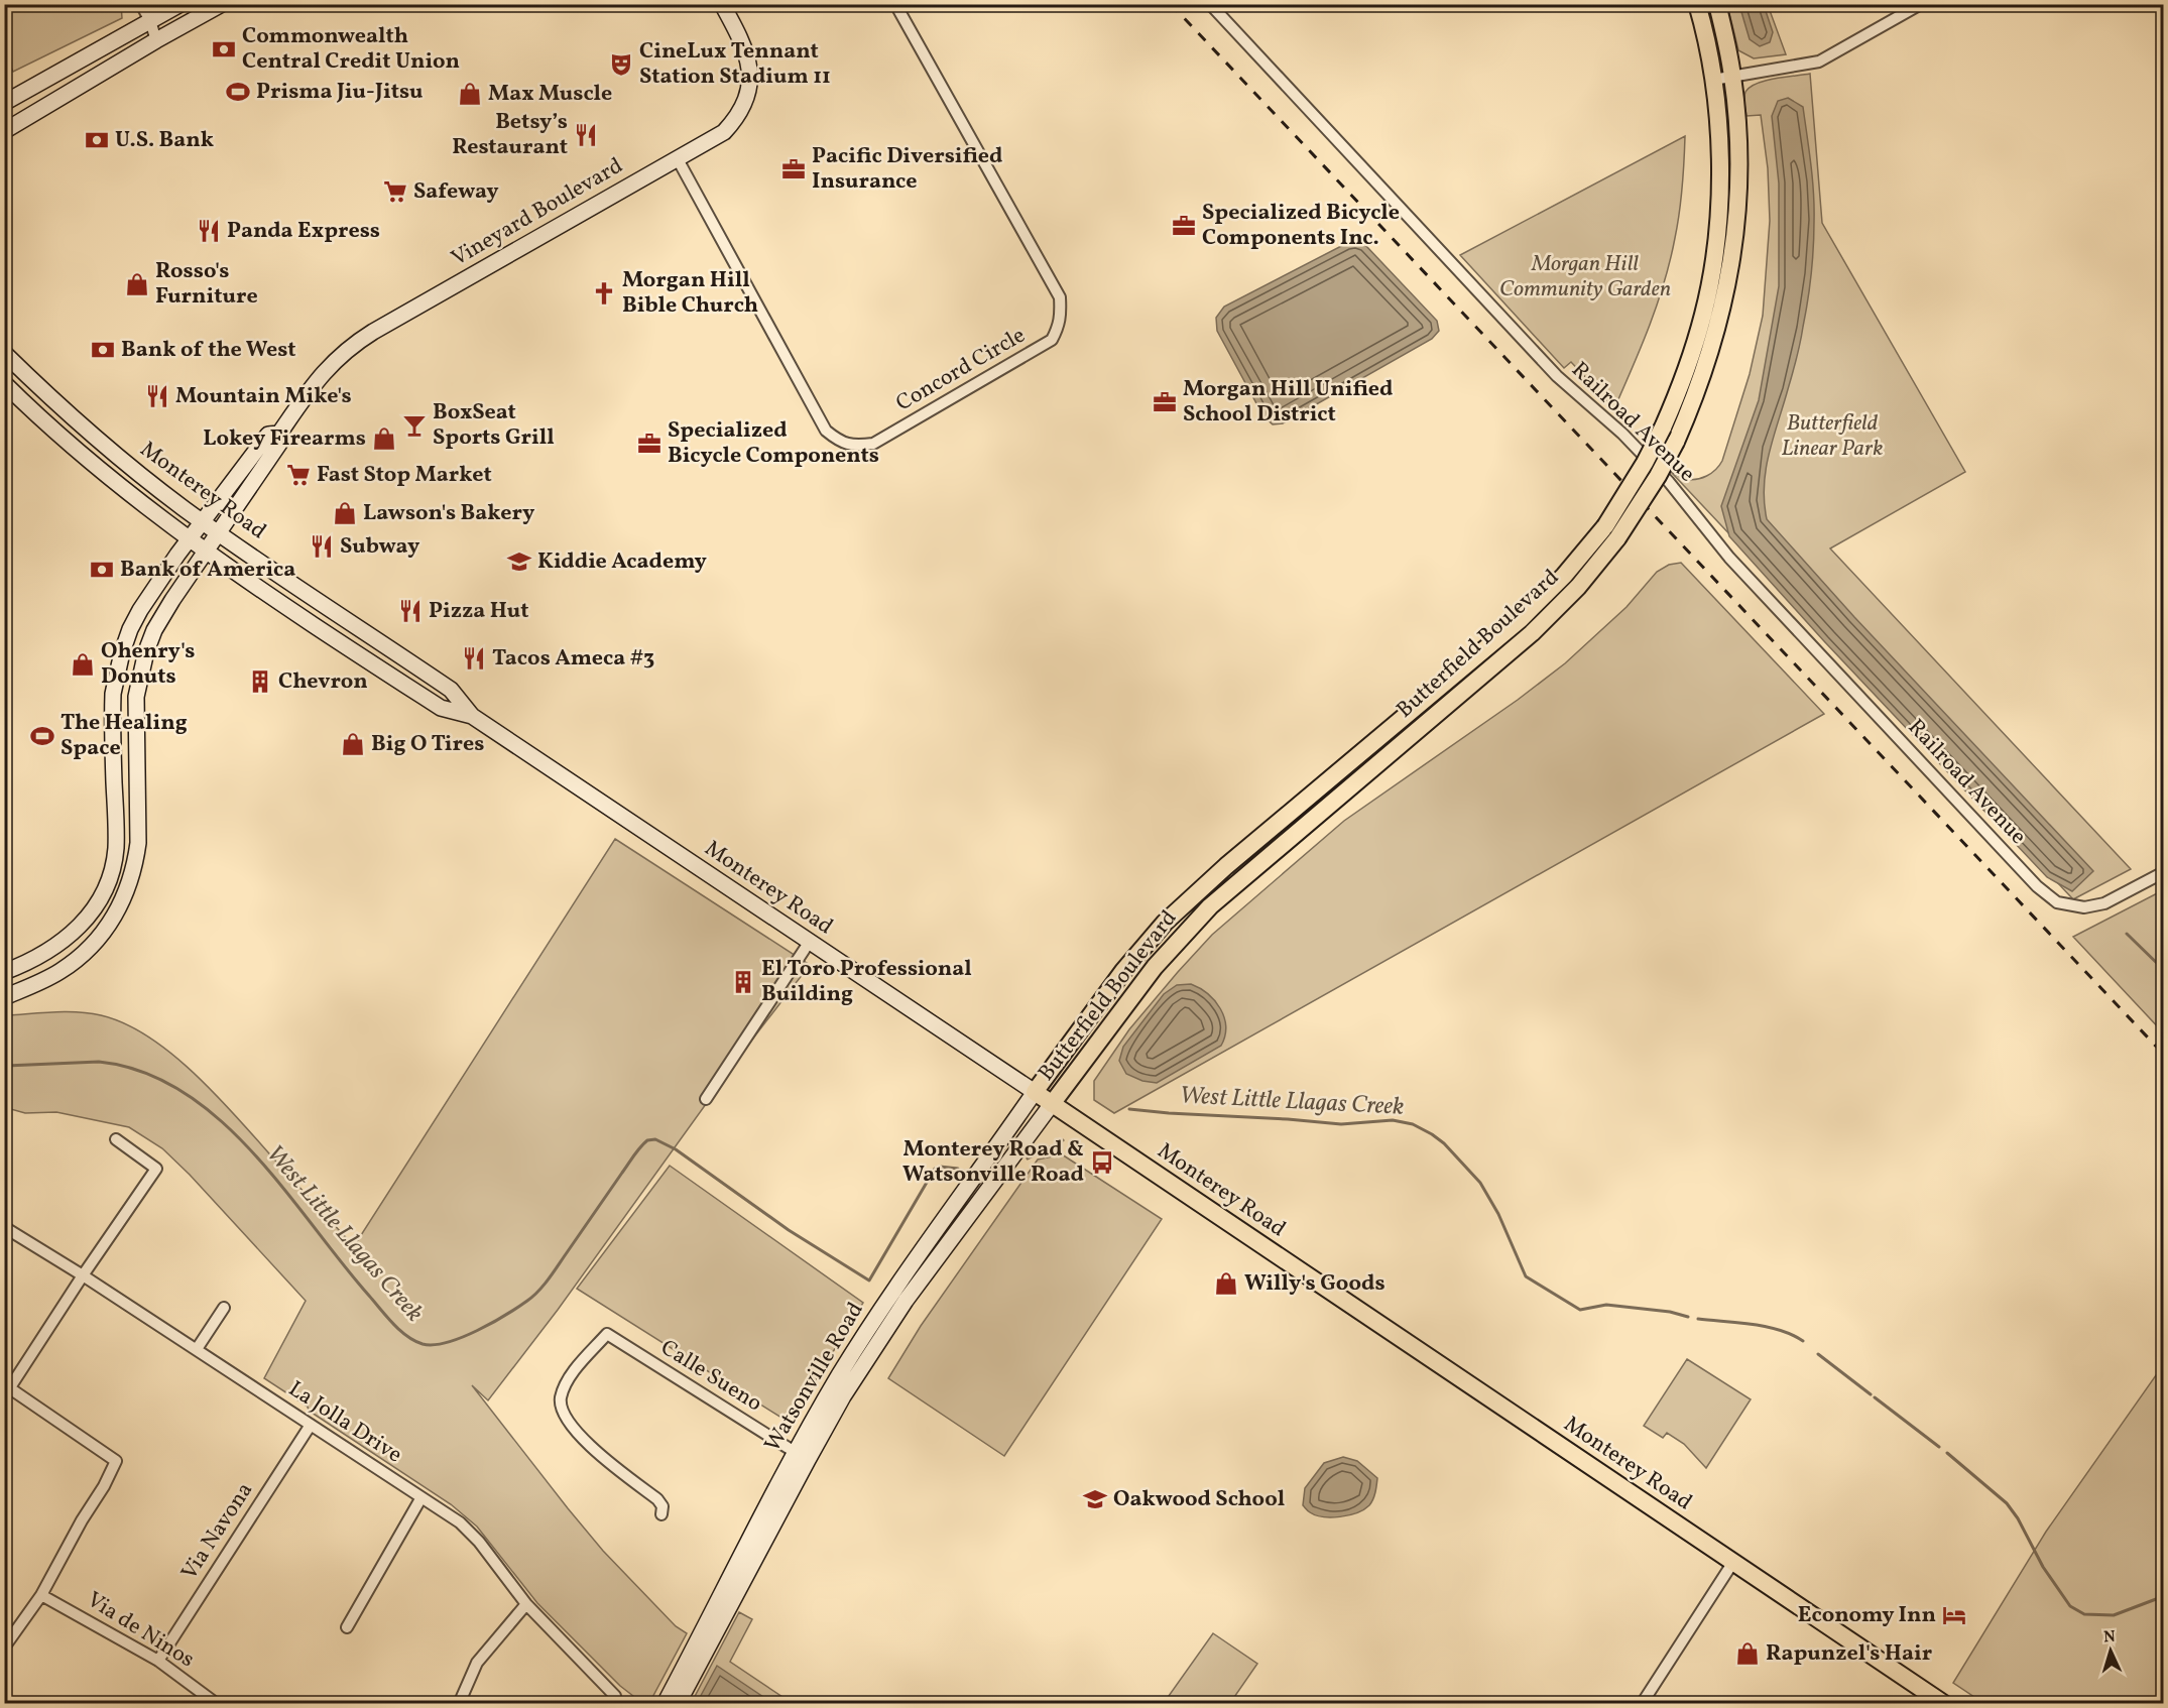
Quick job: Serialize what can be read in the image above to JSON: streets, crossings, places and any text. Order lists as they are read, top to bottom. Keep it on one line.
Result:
{"streets":{"main road":["Vineyard Boulevard","Monterey Road","Butterfield Boulevard","Watsonville Road"],"street":["Concord Circle","Railroad Avenue","Calle Sueno","La Jolla Drive","Via Navona","Via de Ninos"]},"crossings":[["Vineyard Boulevard","Concord Circle"],["Vineyard Boulevard","Monterey Road"],["Monterey Road","Butterfield Boulevard"],["Monterey Road","Watsonville Road"],["Butterfield Boulevard","Watsonville Road"],["Calle Sueno","Watsonville Road"],["La Jolla Drive","Via Navona"],["Via Navona","Via de Ninos"]],"water":["West Little Llagas Creek"],"parks":["Morgan Hill Community Garden","Butterfield Linear Park"],"places":{"bank":["Commonwealth Central Credit Union","U.S. Bank","Bank of the West","Bank of America"],"theatre":["CineLux Tennant Station Stadium 11"],"sports":["Prisma Jiu-Jitsu","The Healing Space"],"shop":["Max Muscle","Rosso's Furniture","Lokey Firearms","Lawson's Bakery","Ohenry's Donuts","Big O Tires","Willy's Goods","Rapunzel's Hair"],"restaurant":["Betsy’s Restaurant","Panda Express","Mountain Mike's","Subway","Pizza Hut","Tacos Ameca #3"],"office":["Pacific Diversified Insurance","Specialized Bicycle Components Inc.","Morgan Hill Unified School District","Specialized Bicycle Components"],"supermarket":["Safeway","Fast Stop Market"],"church":["Morgan Hill Bible Church"],"bar":["BoxSeat Sports Grill"],"school or university":["Kiddie Academy","Oakwood School"],"building":["Chevron","El Toro Professional Building"],"bus stop":["Monterey Road & Watsonville Road"],"hotel":["Economy Inn"]},"north":"top"}
